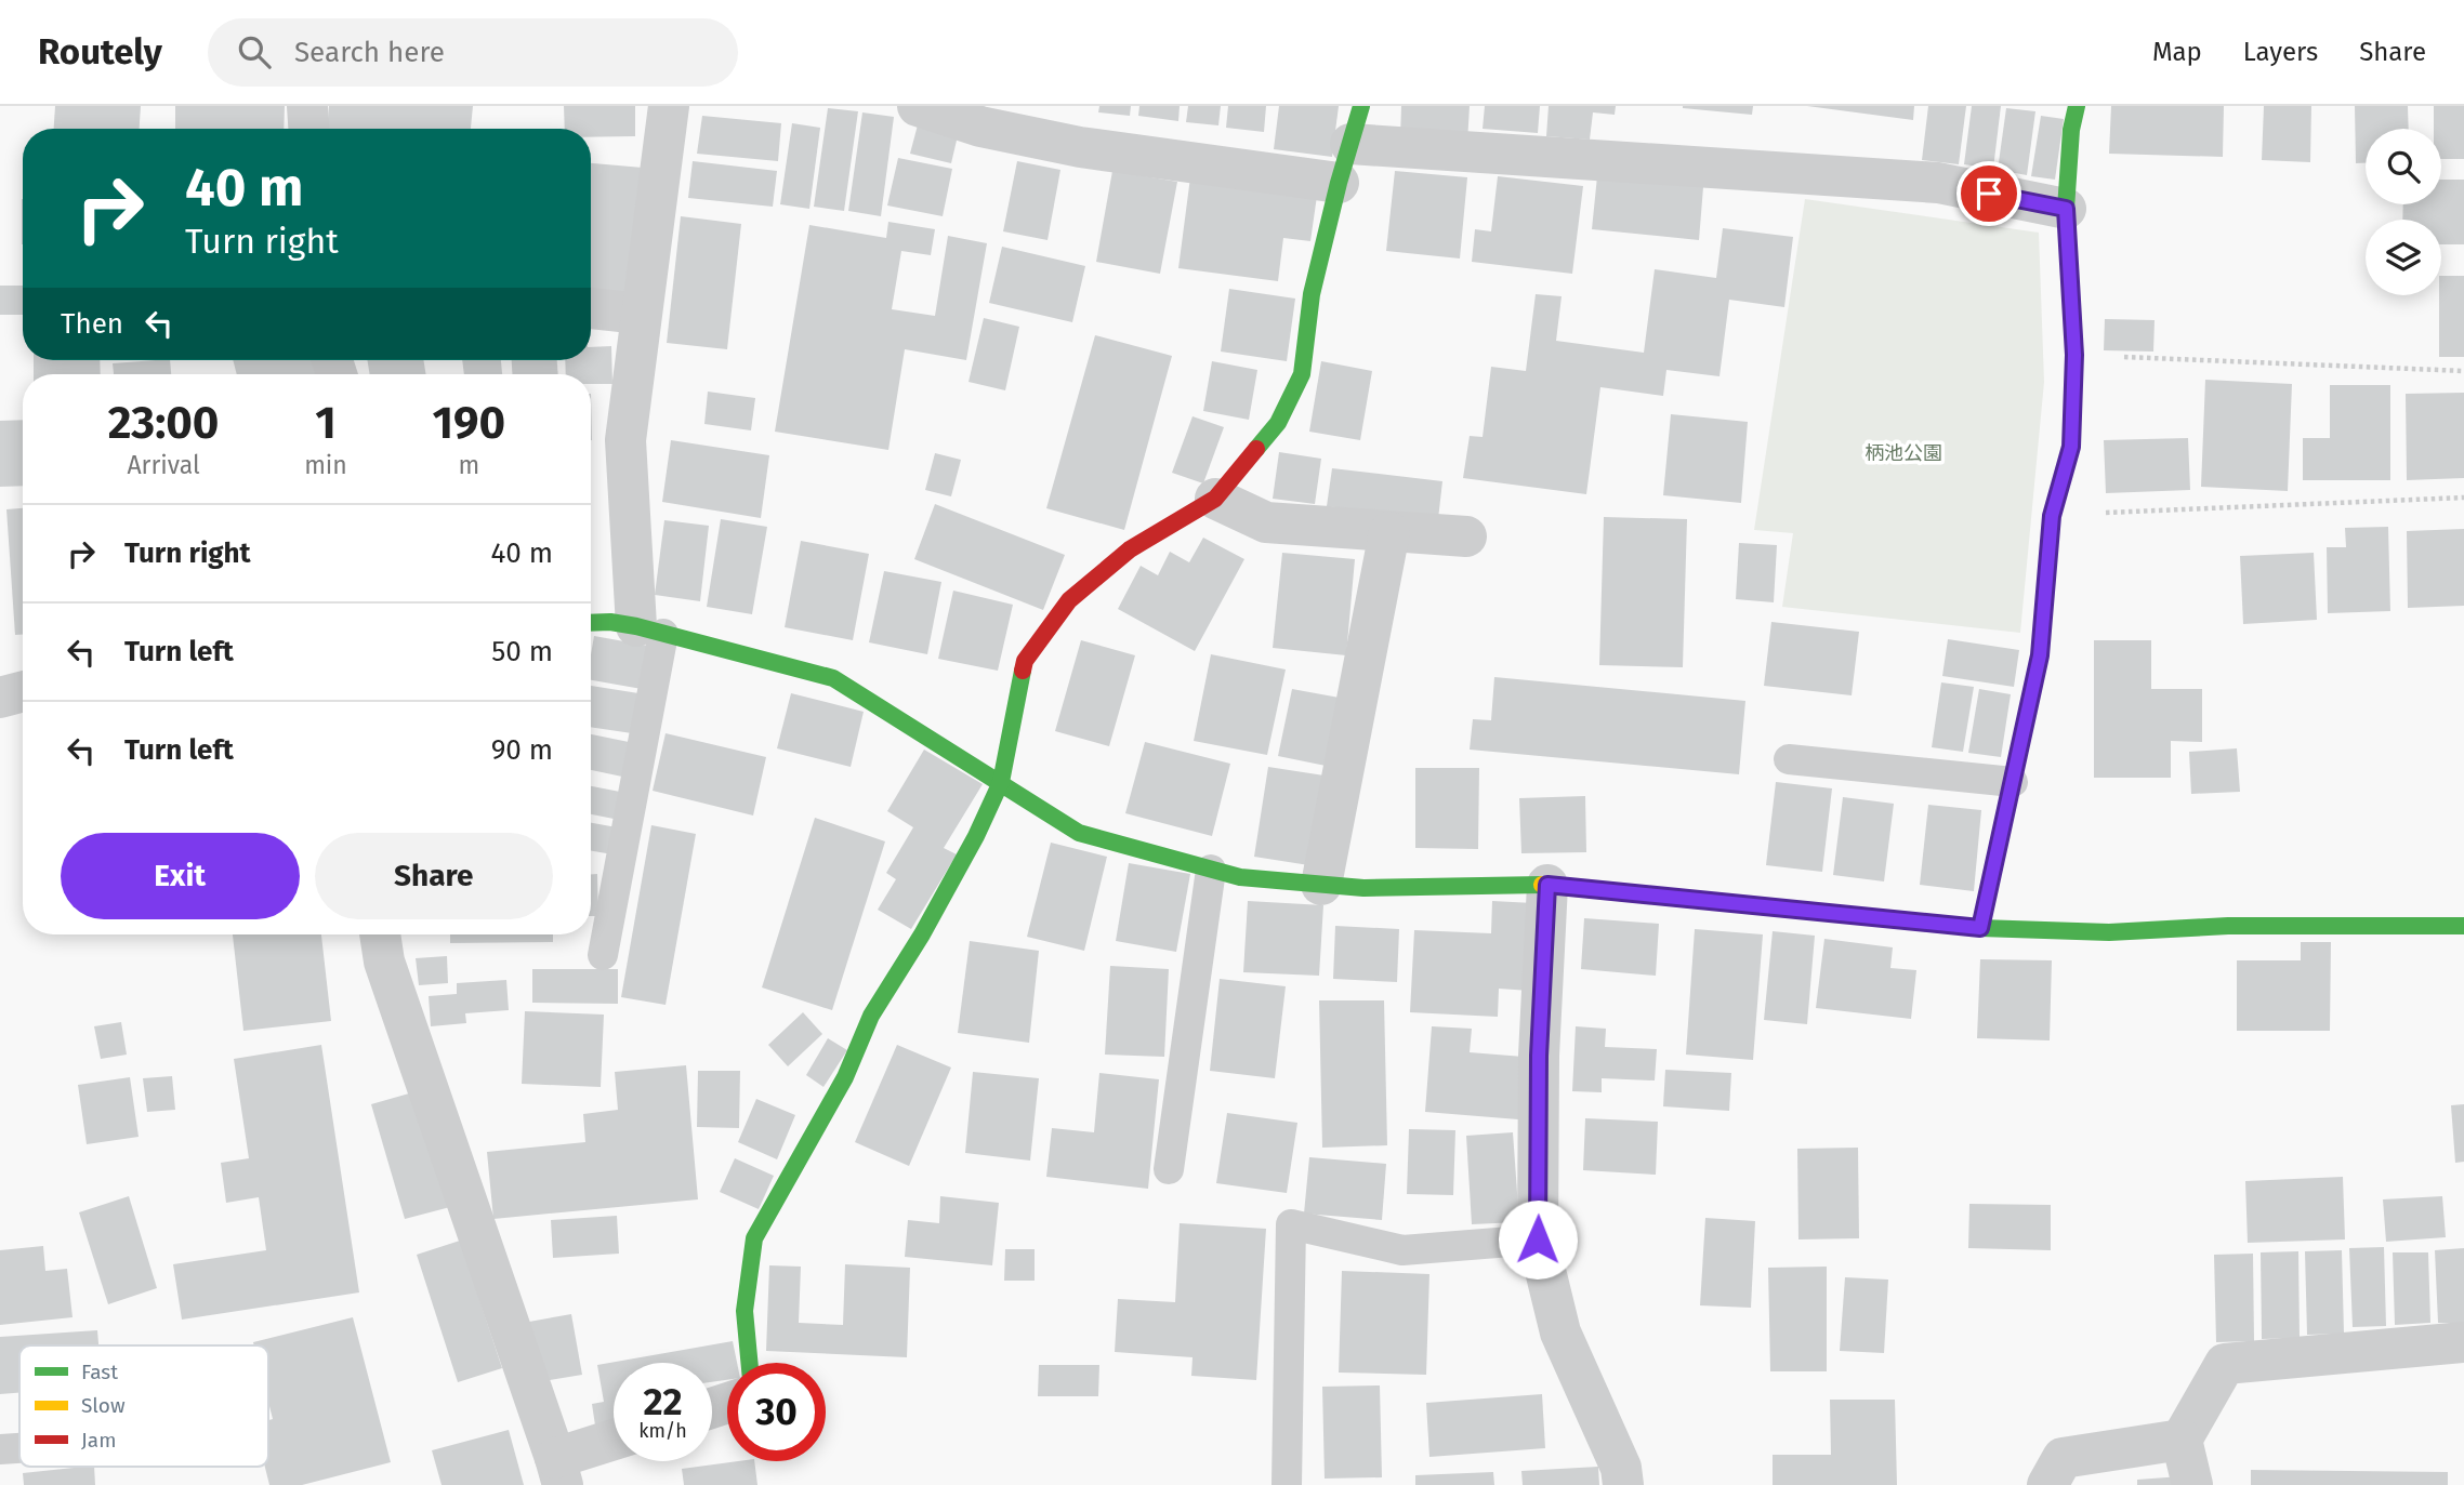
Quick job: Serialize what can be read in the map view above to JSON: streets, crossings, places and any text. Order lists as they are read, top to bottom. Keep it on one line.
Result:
{"parks":["柄池公園"],"legend":["Fast","Slow","Jam"],"page":{"header":"Routely","search":"Search here","nav":["Map","Layers","Share"],"turn":["40 m","Turn right"],"then":"Then","eta":["23:00","Arrival","1","min","190","m"],"list":[{"name":"Turn right","value":"40 m"},{"name":"Turn left","value":"50 m"},{"name":"Turn left","value":"90 m"}],"buttons":["Exit","Share"],"speed":"22 km/h","limit":"30"}}
